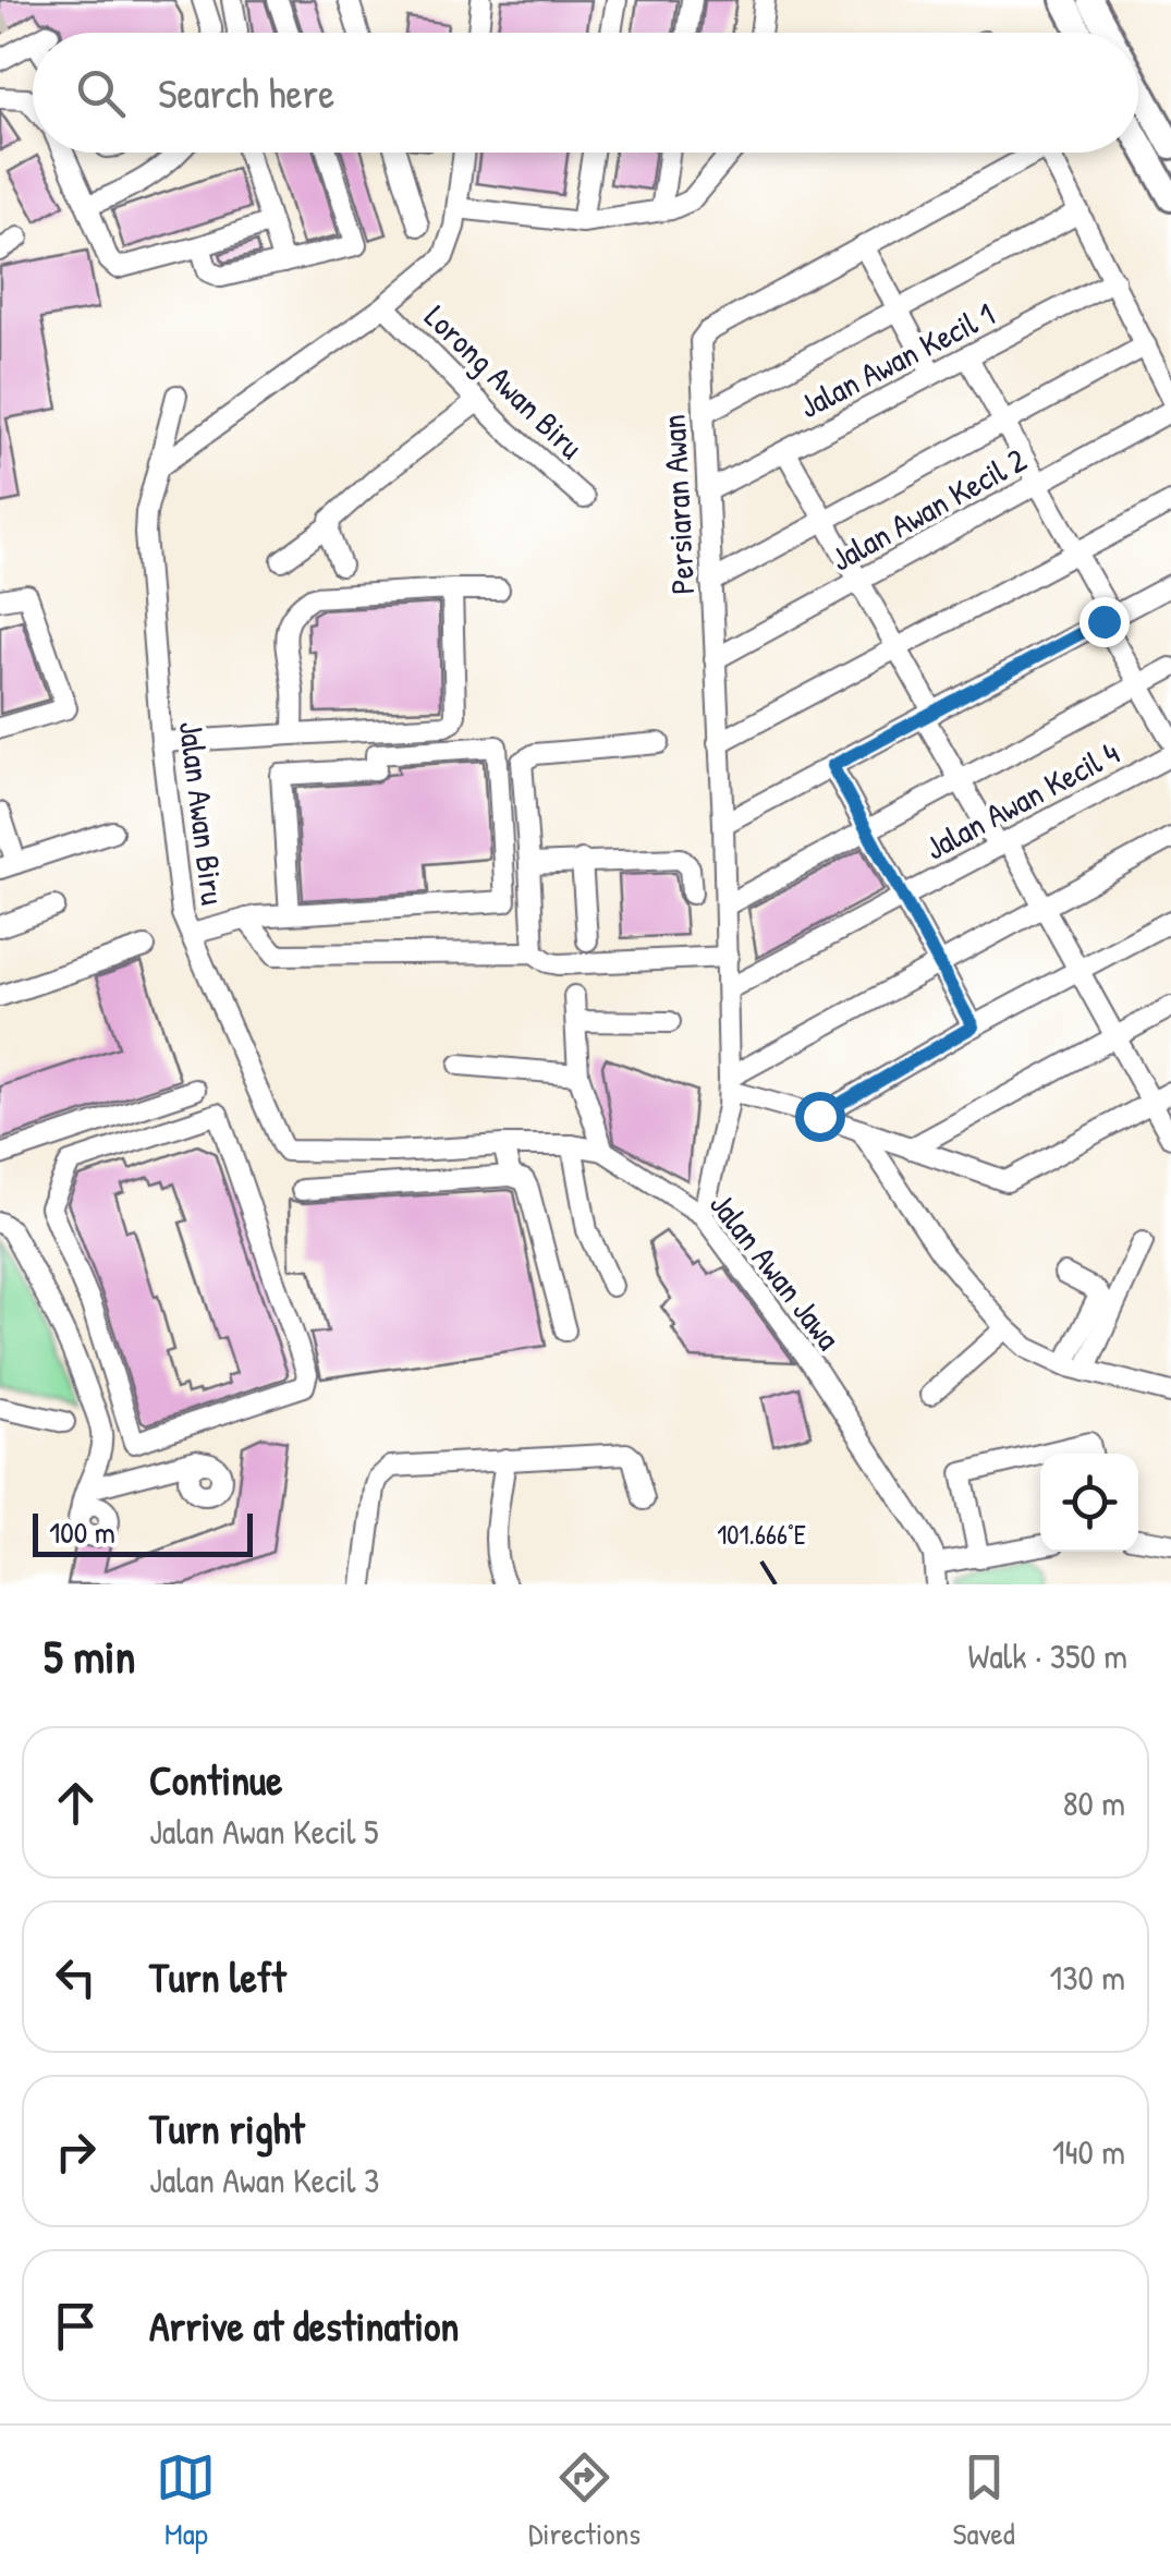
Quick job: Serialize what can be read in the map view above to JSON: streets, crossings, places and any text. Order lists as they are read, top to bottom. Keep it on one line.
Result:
{"streets":{"street":["Jalan Awan Kecil 1","Lorong Awan Biru","Persiaran Awan","Jalan Awan Kecil 2","Jalan Awan Kecil 4","Jalan Awan Biru","Jalan Awan Jawa"]},"crossings":[["Jalan Awan Kecil 1","Persiaran Awan"],["Persiaran Awan","Jalan Awan Kecil 2"],["Persiaran Awan","Jalan Awan Kecil 4"],["Persiaran Awan","Jalan Awan Jawa"],["Jalan Awan Biru","Jalan Awan Jawa"]],"scale_bar":"100 m","page":{"search":"Search here","scale":"100 m","heading":["5 min","Walk · 350 m"],"list":[["Continue","Jalan Awan Kecil 5","80 m"],["Turn left","130 m"],["Turn right","Jalan Awan Kecil 3","140 m"],"Arrive at destination"],"nav":["Map","Directions","Saved"]},"coordinates":["101.666°E"]}
